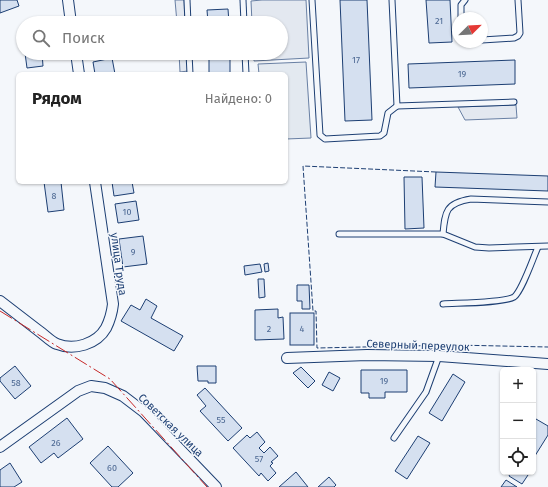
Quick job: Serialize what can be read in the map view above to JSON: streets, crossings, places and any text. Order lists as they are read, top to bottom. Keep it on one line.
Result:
{"streets":{"street":["улица Труда","Северный переулок","Советская улица"]},"house_numbers":["21","17","19","8","10","9","2","4","19","58","55","26","57","60"],"north":"top right","page":{"search":"Поиск","heading":["Рядом","Найдено: 0"],"map_buttons":["+","−"]}}
